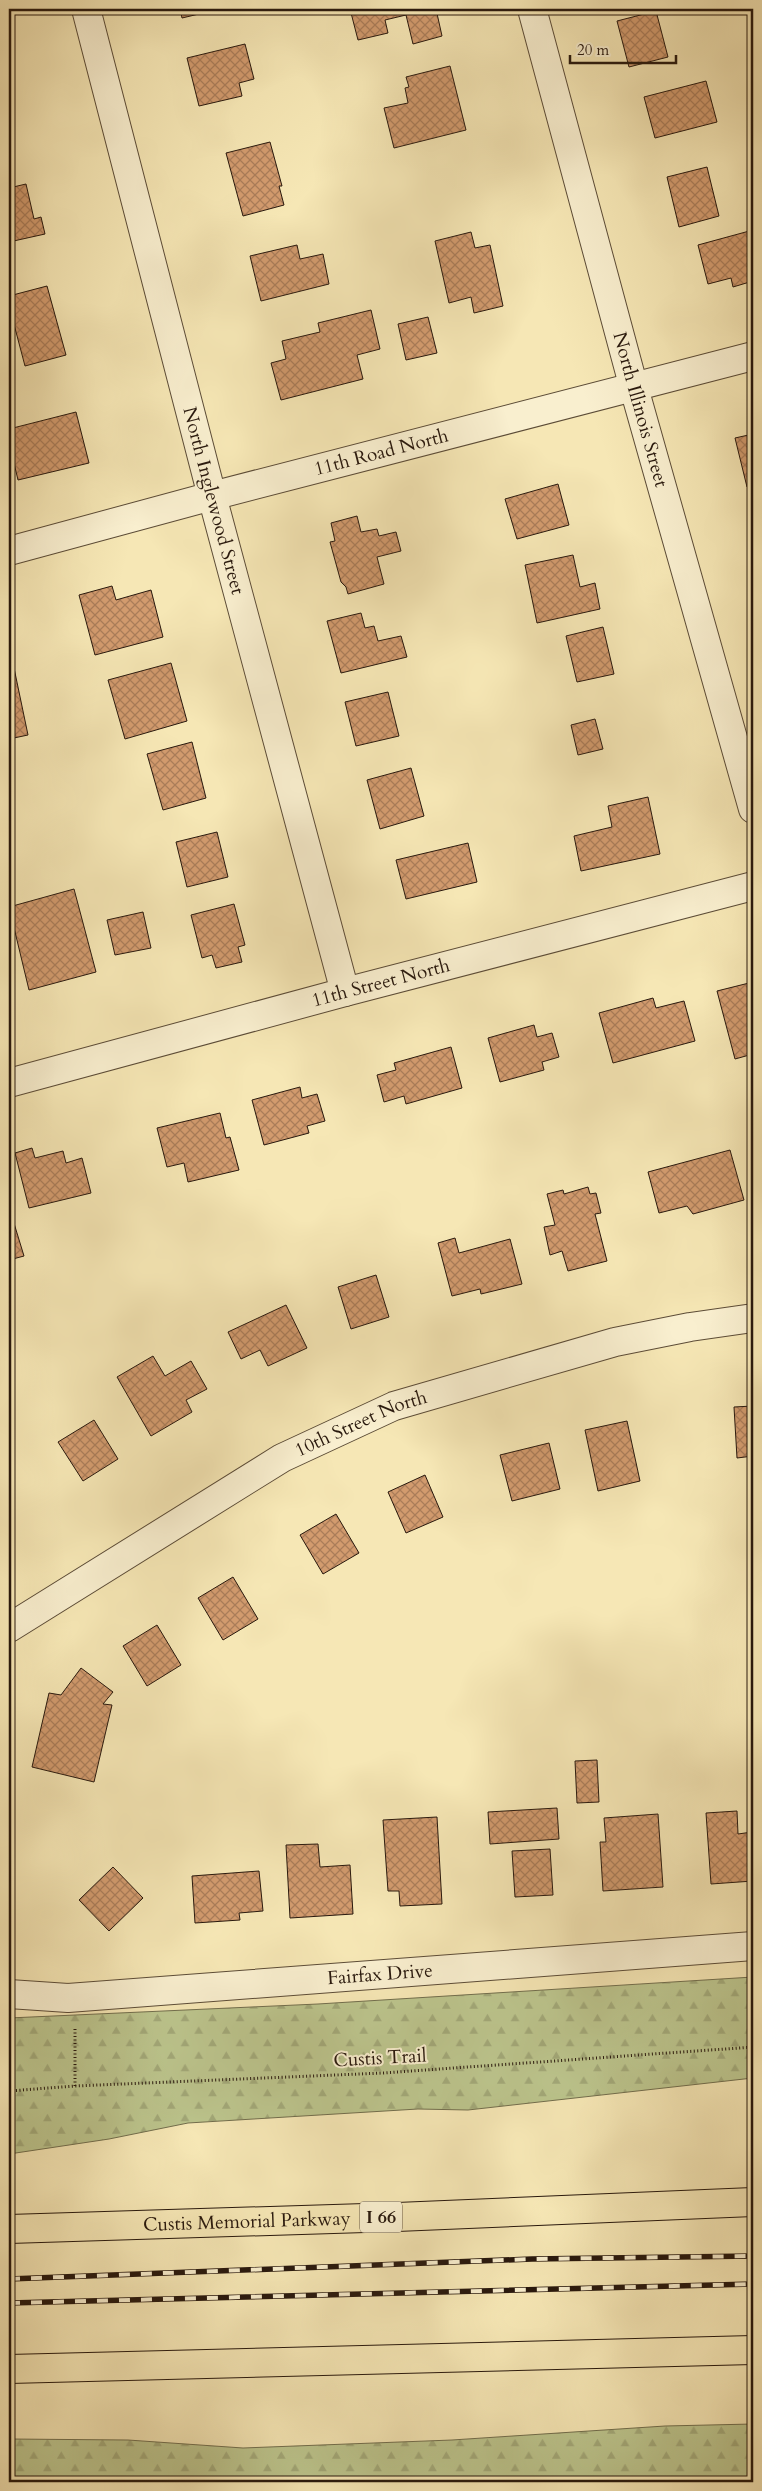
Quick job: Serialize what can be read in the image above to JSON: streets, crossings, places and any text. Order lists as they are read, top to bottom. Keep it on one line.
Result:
{"streets":{"highway":["I 66","Custis Memorial Parkway"],"street":["North Illinois Street","11th Road North","North Inglewood Street","11th Street North","10th Street North","Fairfax Drive"],"path":["Custis Trail"]},"crossings":[["North Illinois Street","11th Road North"],["11th Road North","North Inglewood Street"],["North Inglewood Street","11th Street North"]],"scale_bar":"20 m"}
